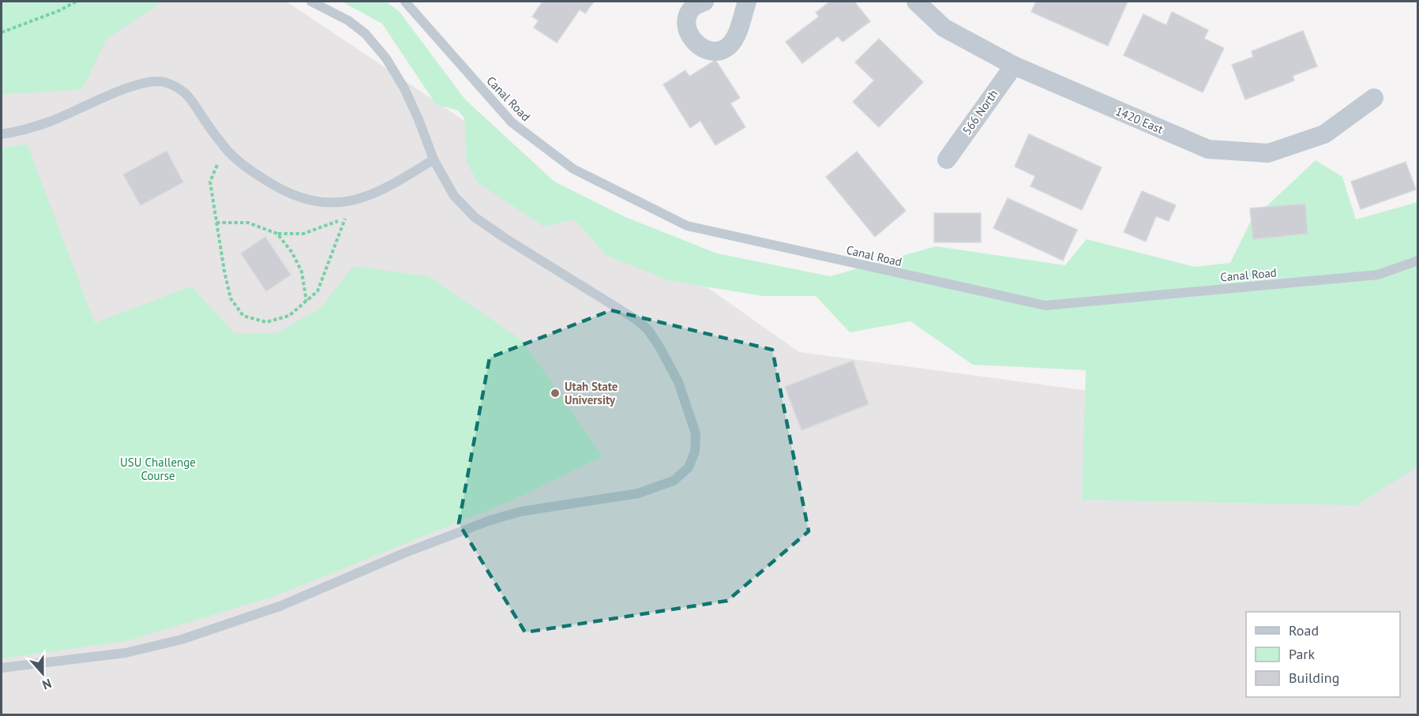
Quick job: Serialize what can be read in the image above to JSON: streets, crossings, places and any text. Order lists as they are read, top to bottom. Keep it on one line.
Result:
{"streets":{"street":["566 North","1420 East"],"lane":["Canal Road"]},"crossings":[["566 North","1420 East"]],"parks":["USU Challenge Course"],"places":["Utah State University"],"legend":["Road","Park","Building"],"north":"bottom"}
